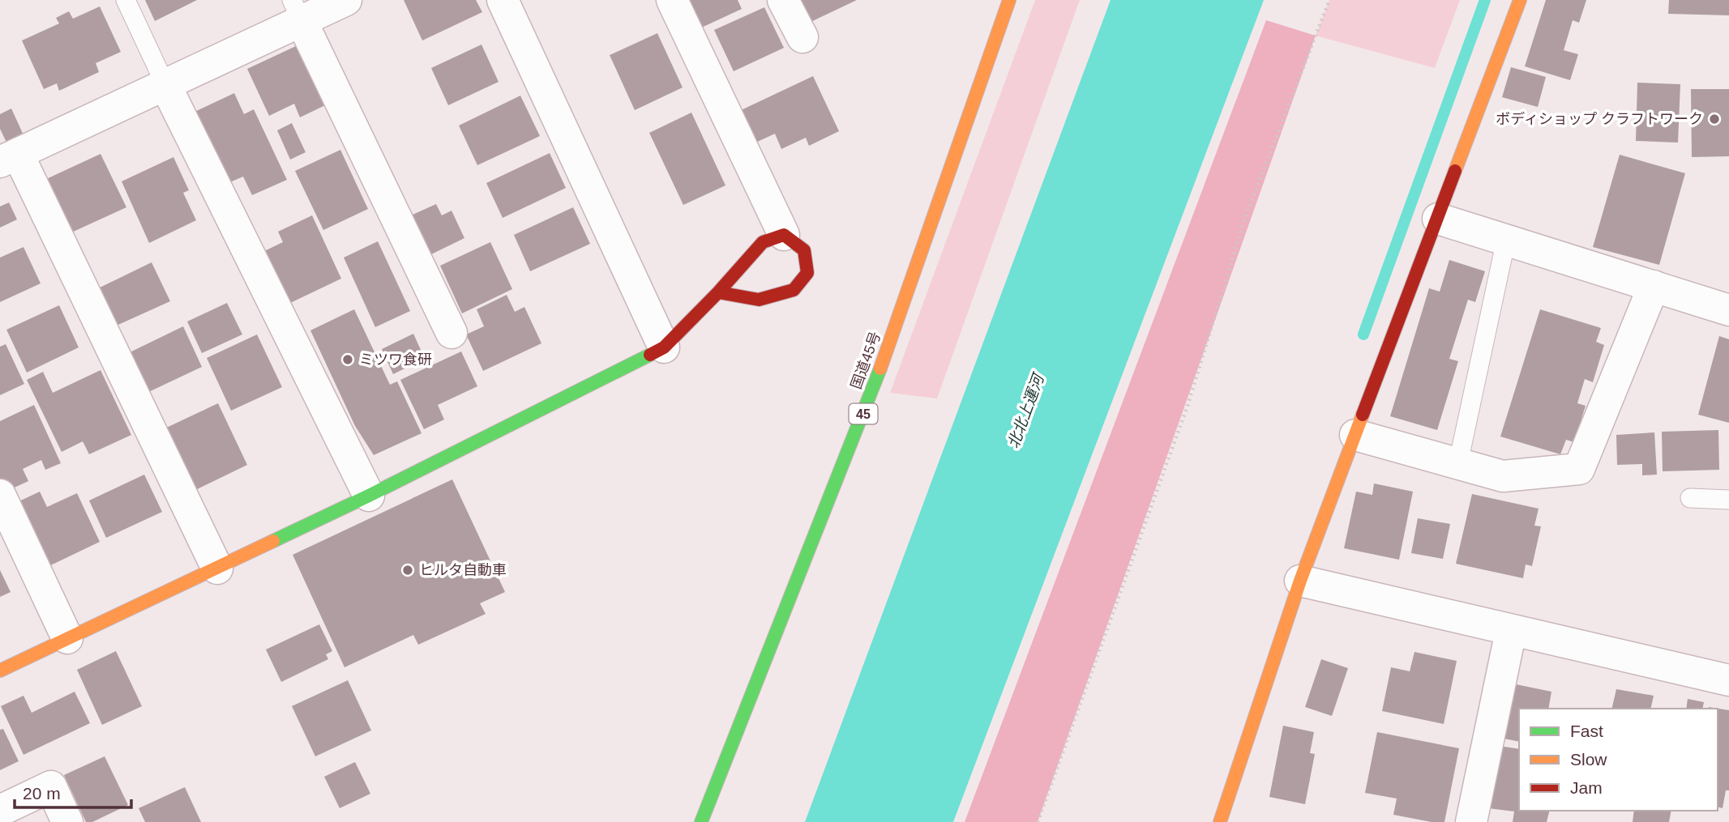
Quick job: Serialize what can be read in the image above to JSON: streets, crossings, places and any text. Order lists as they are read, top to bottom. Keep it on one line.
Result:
{"streets":{"main road":["国道45号","45"]},"water":["北北上運河"],"places":["ボディショップ クラフトワーク","ミツワ食研","ヒルタ自動車"],"legend":["Fast","Slow","Jam"],"scale_bar":"20 m"}
